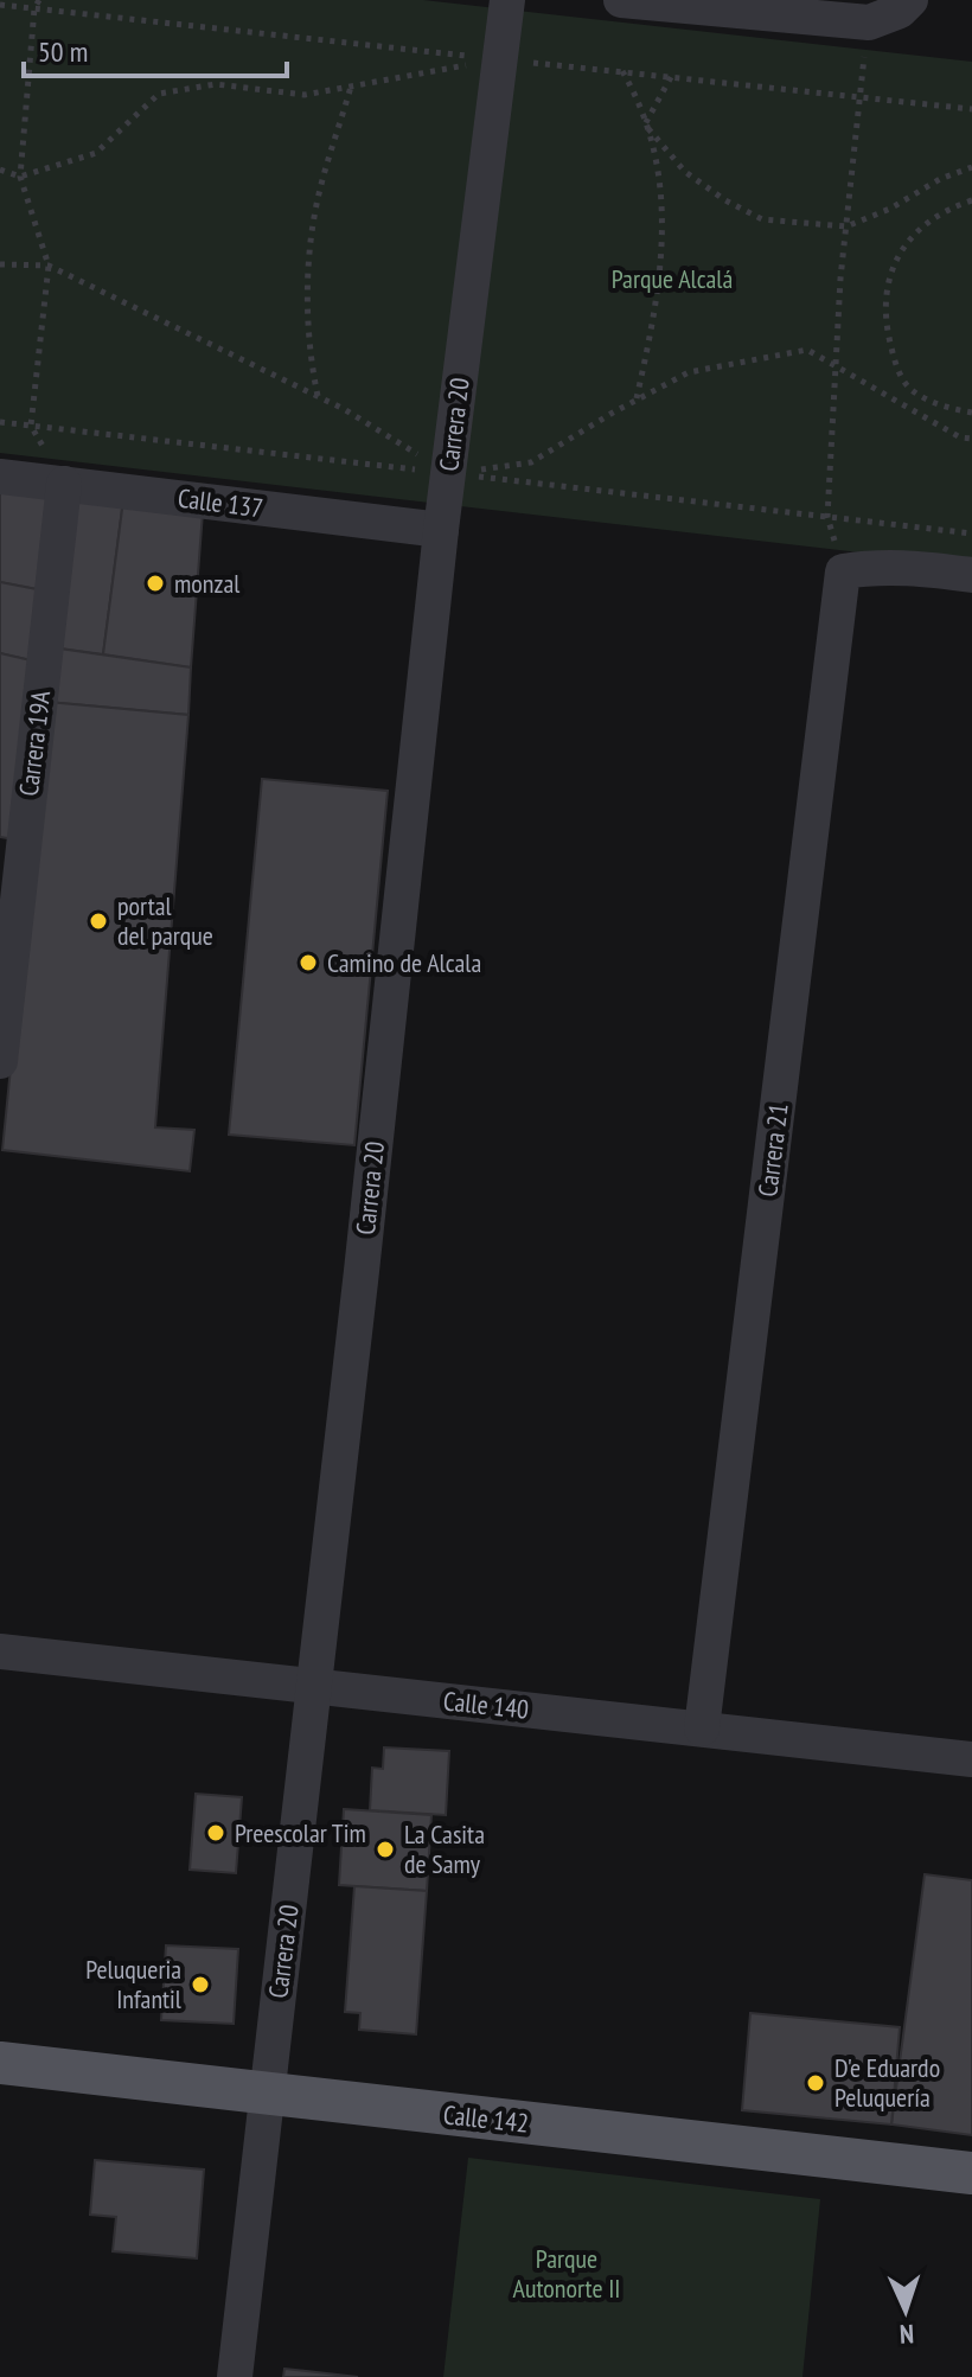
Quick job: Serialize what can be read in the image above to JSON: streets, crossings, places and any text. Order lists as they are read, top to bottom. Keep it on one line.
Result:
{"streets":{"main road":["Calle 142"],"street":["Carrera 20","Calle 137","Carrera 19A","Carrera 21","Calle 140"]},"crossings":[["Carrera 20","Calle 137"],["Carrera 20","Calle 140"],["Carrera 20","Calle 142"],["Calle 137","Carrera 19A"],["Carrera 21","Calle 140"]],"parks":["Parque Alcalá","Parque Autonorte II"],"places":["monzal","portal del parque","Camino de Alcala","Preescolar Tim","La Casita de Samy","Peluqueria Infantil","D'e Eduardo Peluquería"],"scale_bar":"50 m","north":"bottom"}
